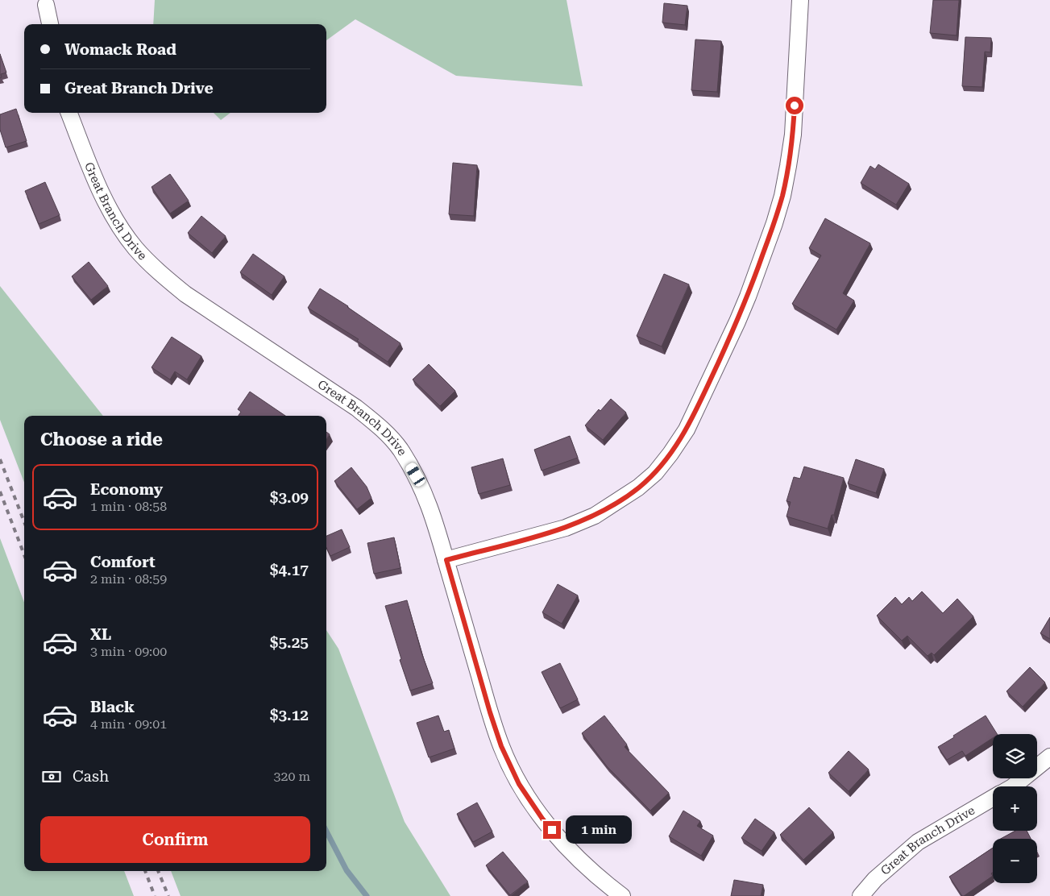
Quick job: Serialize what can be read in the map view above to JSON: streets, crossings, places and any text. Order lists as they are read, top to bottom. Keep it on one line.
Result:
{"streets":{"street":["Great Branch Drive"]},"page":{"banner":["Womack Road","Great Branch Drive"],"heading":"Choose a ride","list":[{"name":"Economy","note":"1 min · 08:58","value":"$3.09"},{"name":"Comfort","note":"2 min · 08:59","value":"$4.17"},{"name":"XL","note":"3 min · 09:00","value":"$5.25"},{"name":"Black","note":"4 min · 09:01","value":"$3.12"}],"map_buttons":["+","−"],"pay":["Cash","320 m"],"buttons":"Confirm","bubble":"1 min"}}
